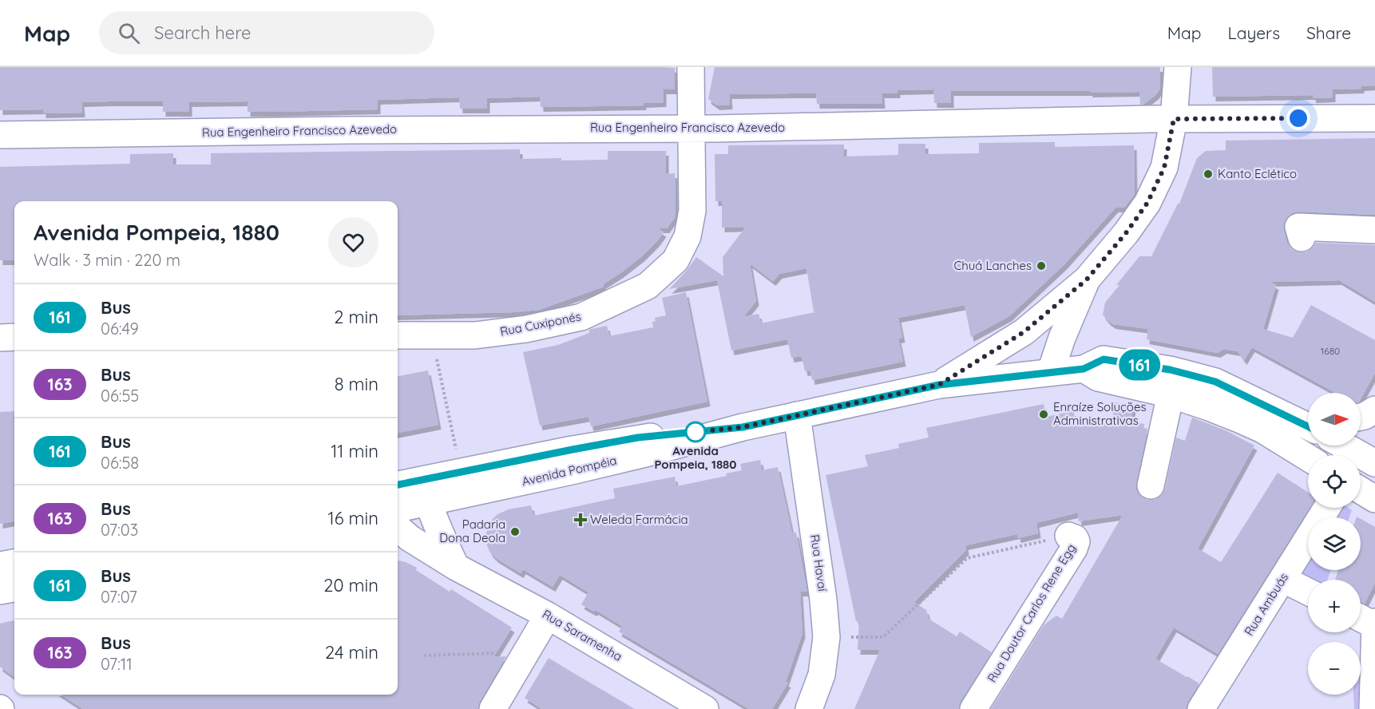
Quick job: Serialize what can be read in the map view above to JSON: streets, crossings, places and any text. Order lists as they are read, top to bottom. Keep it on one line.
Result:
{"streets":{"street":["Rua Engenheiro Francisco Azevedo","Rua Cuxiponés","Avenida Pompéia","Rua Havaí","Rua Ambuás","Rua Doutor Carlos Rene Egg","Rua Saramenha"]},"crossings":[["Rua Engenheiro Francisco Azevedo","Rua Cuxiponés"],["Avenida Pompéia","Rua Havaí"],["Rua Havaí","Rua Doutor Carlos Rene Egg"]],"places":{"other":["Kanto Eclético","Chuá Lanches","Enraíze Soluções Administrativas","Avenida Pompeia, 1880","Padaria Dona Deola"],"health":["Weleda Farmácia"]},"lines":["bus line 161"],"house_numbers":["1680"],"north":"right","page":{"header":"Map","search":"Search here","nav":["Map","Layers","Share"],"on_map":"161","heading":["Avenida Pompeia, 1880","Walk · 3 min · 220 m"],"list":[{"mark":"161","name":"Bus","note":"06:49","value":"2 min"},{"mark":"163","name":"Bus","note":"06:55","value":"8 min"},{"mark":"161","name":"Bus","note":"06:58","value":"11 min"},{"mark":"163","name":"Bus","note":"07:03","value":"16 min"},{"mark":"161","name":"Bus","note":"07:07","value":"20 min"},{"mark":"163","name":"Bus","note":"07:11","value":"24 min"}],"map_buttons":["+","−"]}}
